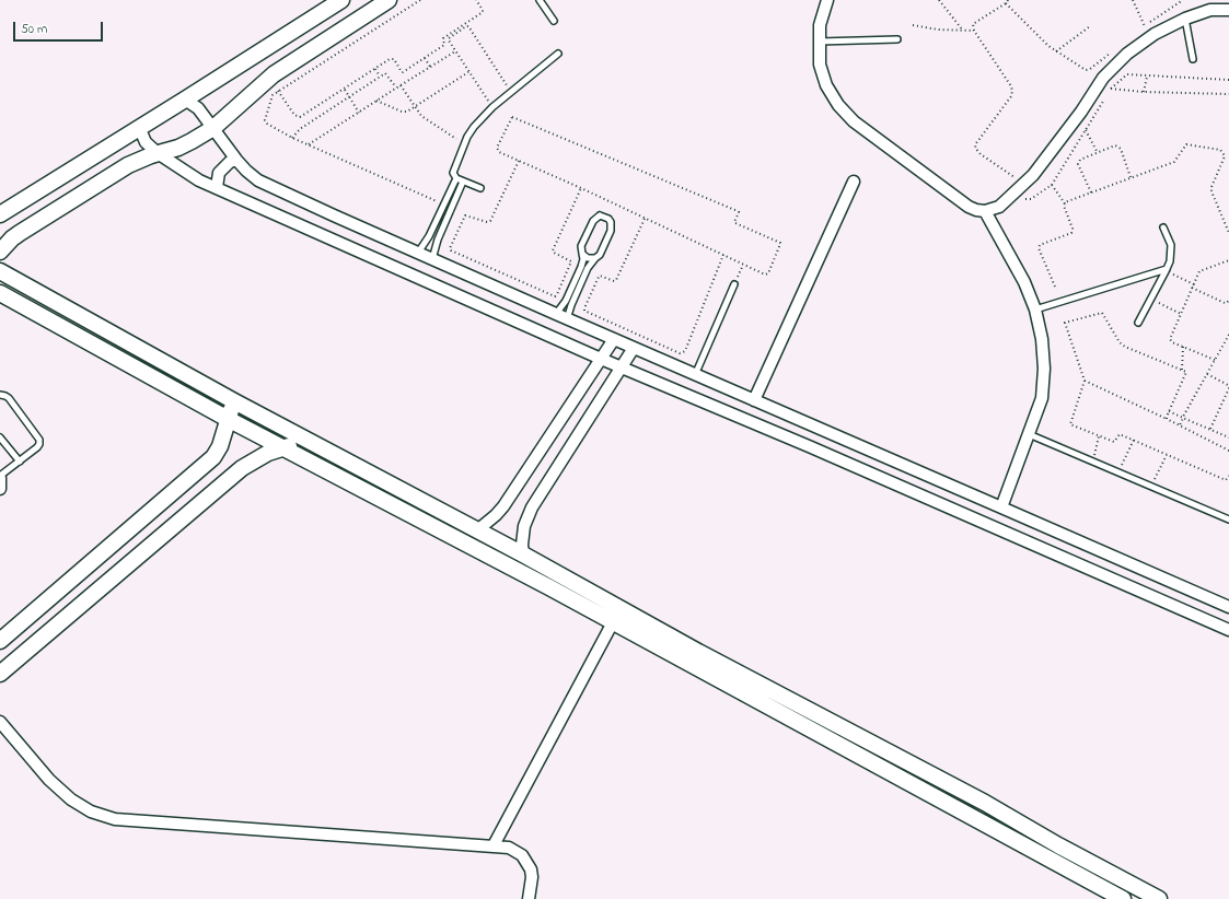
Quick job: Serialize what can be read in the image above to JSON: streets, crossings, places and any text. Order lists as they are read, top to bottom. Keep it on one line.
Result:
{"scale_bar":"50 m"}
